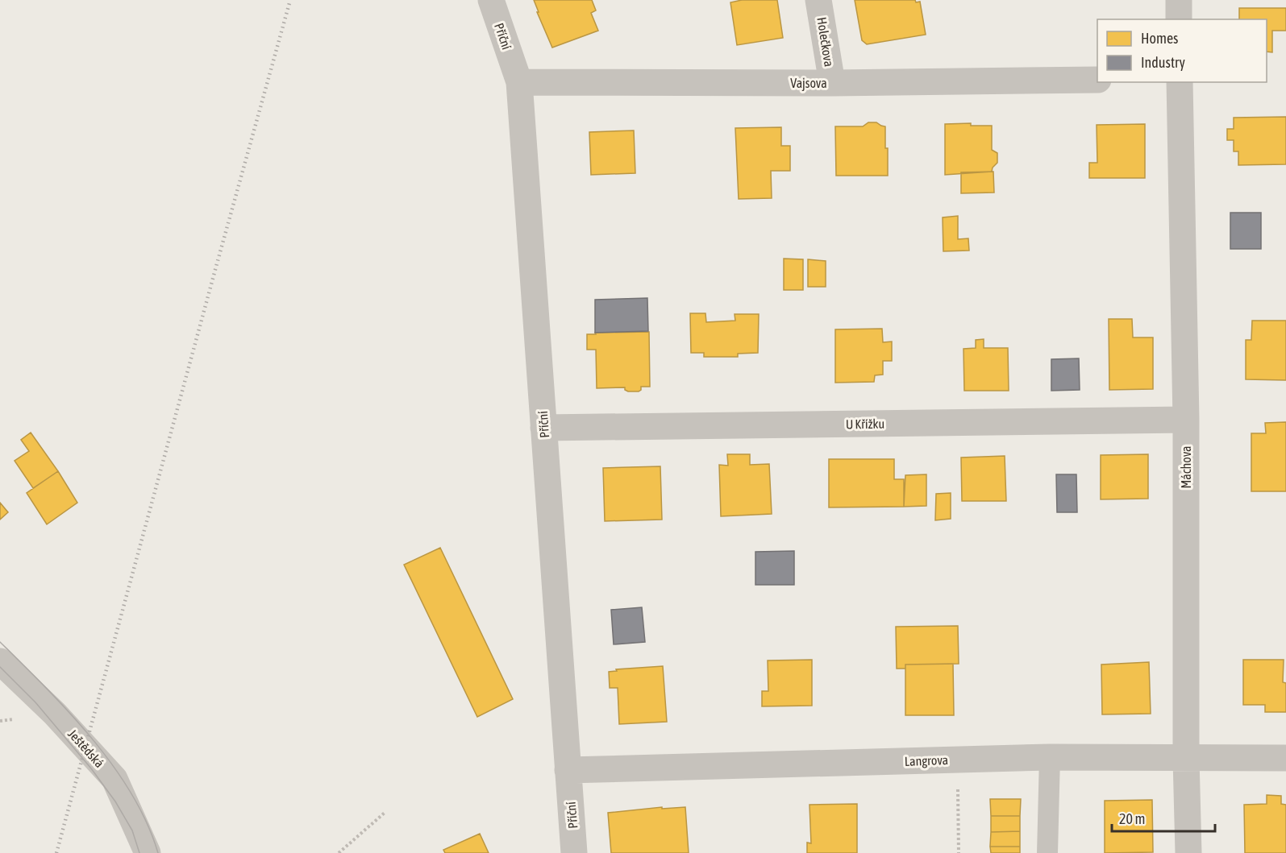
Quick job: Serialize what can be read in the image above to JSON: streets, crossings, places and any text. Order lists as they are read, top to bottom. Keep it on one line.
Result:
{"streets":{"street":["Příční","Holečkova","Vajsova","U Křížku","Máchova","Ještědská","Langrova"]},"crossings":[["Příční","Vajsova"],["Příční","U Křížku"],["Příční","Langrova"],["Holečkova","Vajsova"],["U Křížku","Máchova"],["Máchova","Langrova"]],"legend":["Homes","Industry"],"scale_bar":"20 m"}
